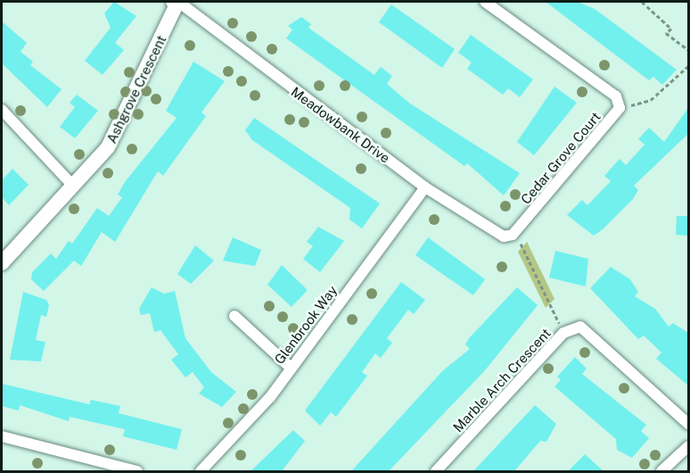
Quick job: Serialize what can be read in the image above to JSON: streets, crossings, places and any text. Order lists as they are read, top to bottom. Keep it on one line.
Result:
{"streets":{"street":["Ashgrove Crescent","Meadowbank Drive","Cedar Grove Court","Glenbrook Way","Marble Arch Crescent"]},"crossings":[["Ashgrove Crescent","Meadowbank Drive"],["Meadowbank Drive","Cedar Grove Court"],["Meadowbank Drive","Glenbrook Way"]]}
